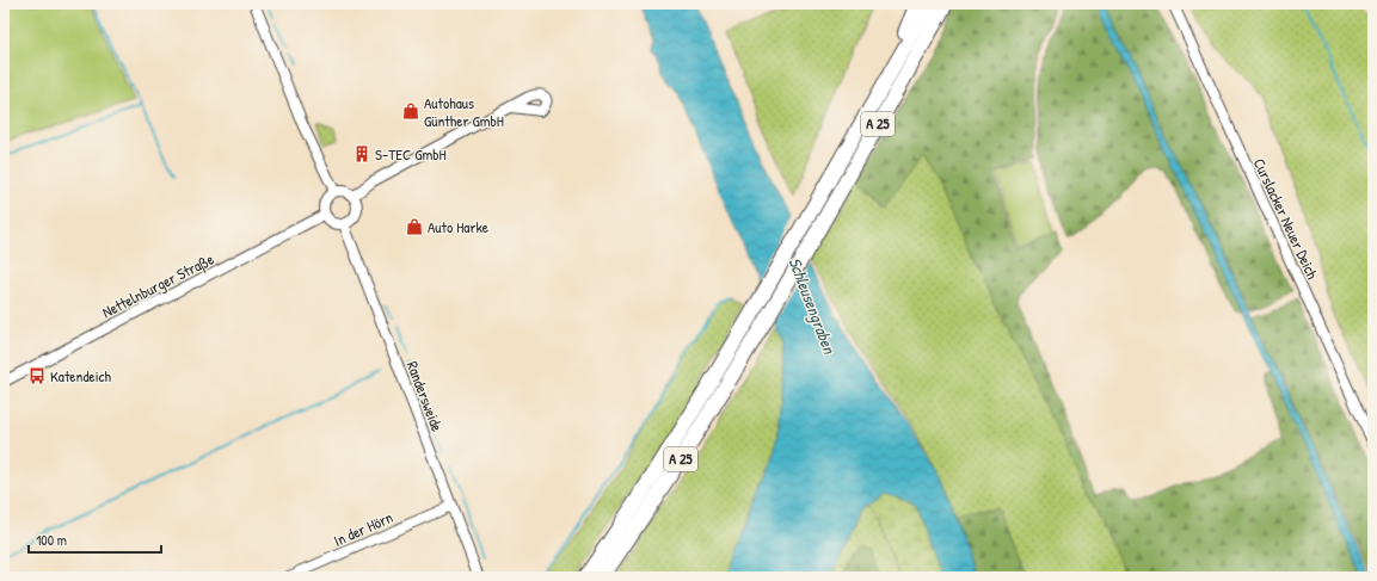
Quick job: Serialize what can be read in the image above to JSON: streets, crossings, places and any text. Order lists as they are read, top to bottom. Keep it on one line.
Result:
{"streets":{"highway":["A 25"],"street":["Curslacker Neuer Deich","Nettelnburger Straße","Randersweide","In der Hörn"]},"crossings":[["Nettelnburger Straße","Randersweide"],["Randersweide","In der Hörn"]],"water":["Schleusengraben"],"places":{"shop":["Autohaus Günther GmbH","Auto Harke"],"building":["S-TEC GmbH"],"bus stop":["Katendeich"]},"scale_bar":"100 m"}
